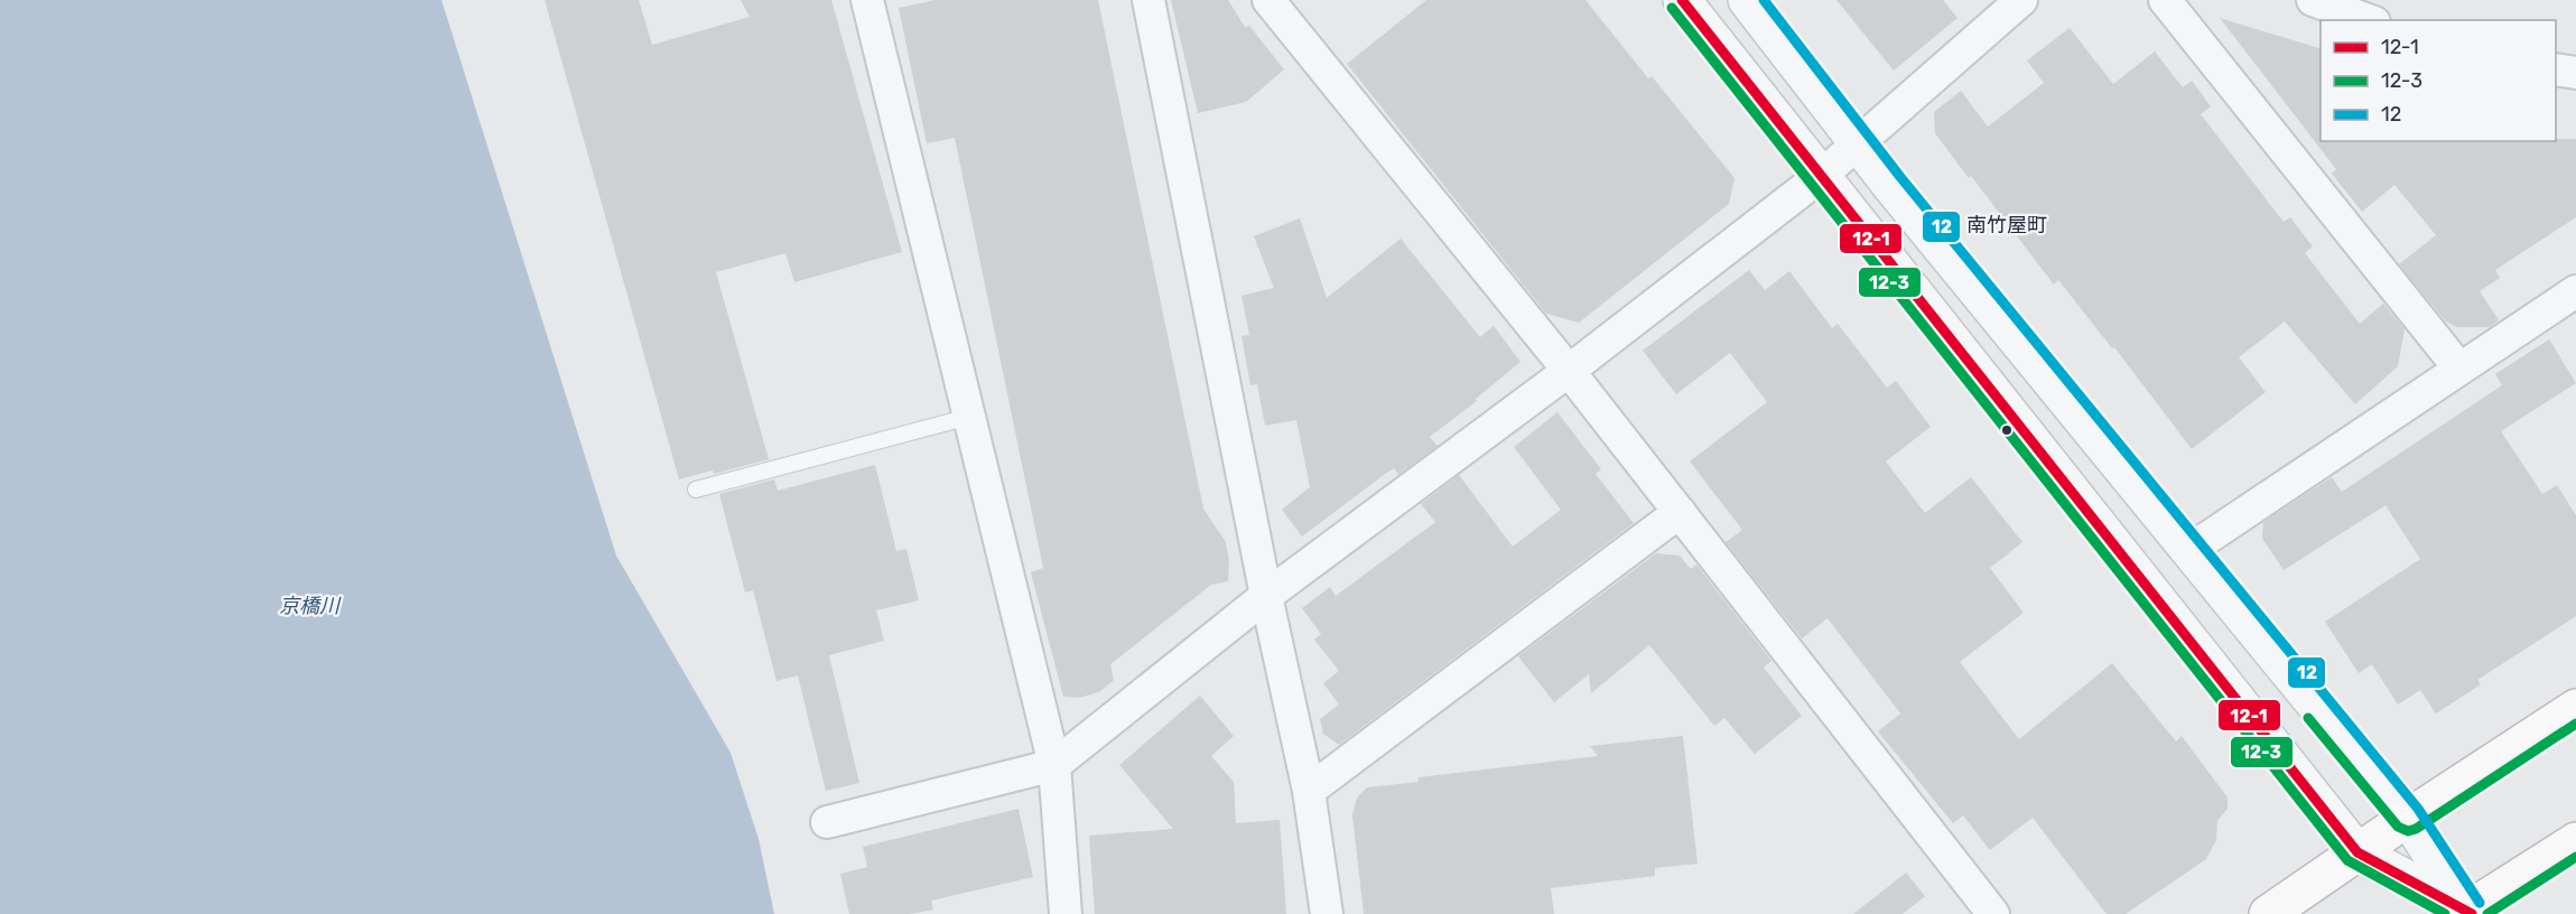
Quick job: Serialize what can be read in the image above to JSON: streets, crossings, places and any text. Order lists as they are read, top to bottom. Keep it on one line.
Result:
{"districts":["南竹屋町"],"water":["京橋川"],"lines":["transit line 12-1","transit line 12","transit line 12-3"],"legend":["12-1","12-3","12"]}
